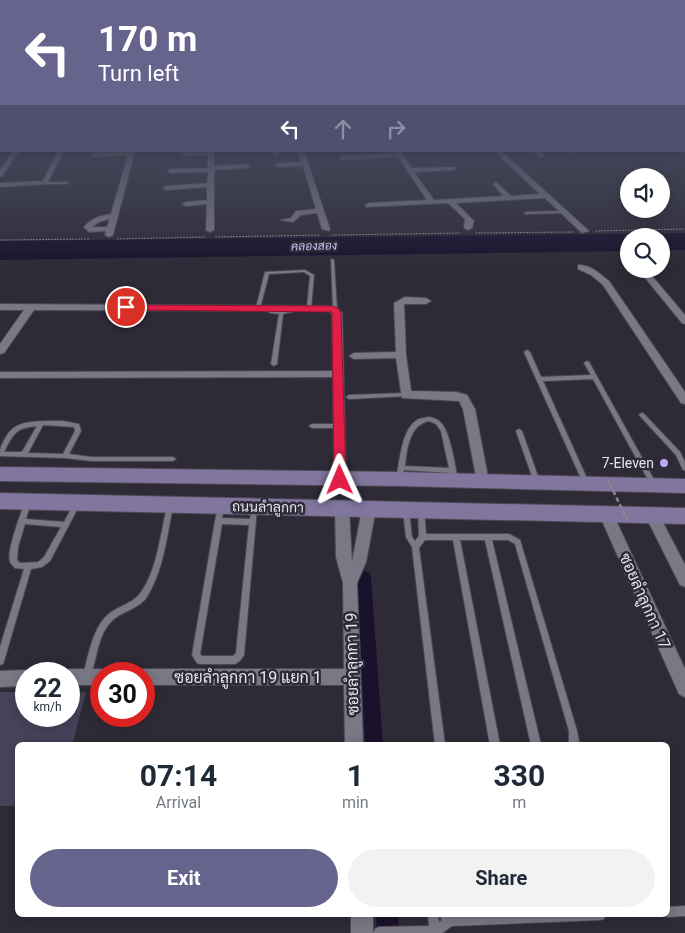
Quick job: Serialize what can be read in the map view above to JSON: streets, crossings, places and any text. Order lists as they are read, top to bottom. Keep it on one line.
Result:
{"streets":{"main road":["ถนนลำลูกกา"],"street":["ซอยลำลูกกา 17","ซอยลำลูกกา 19","ซอยลำลูกกา 19 แยก 1"]},"crossings":[["ถนนลำลูกกา","ซอยลำลูกกา 17"],["ซอยลำลูกกา 19","ซอยลำลูกกา 19 แยก 1"]],"water":["คลองสอง"],"places":["7-Eleven"],"page":{"turn":["170 m","Turn left"],"speed":"22 km/h","limit":"30","eta":["07:14","Arrival","1","min","330","m"],"buttons":["Exit","Share"]}}
